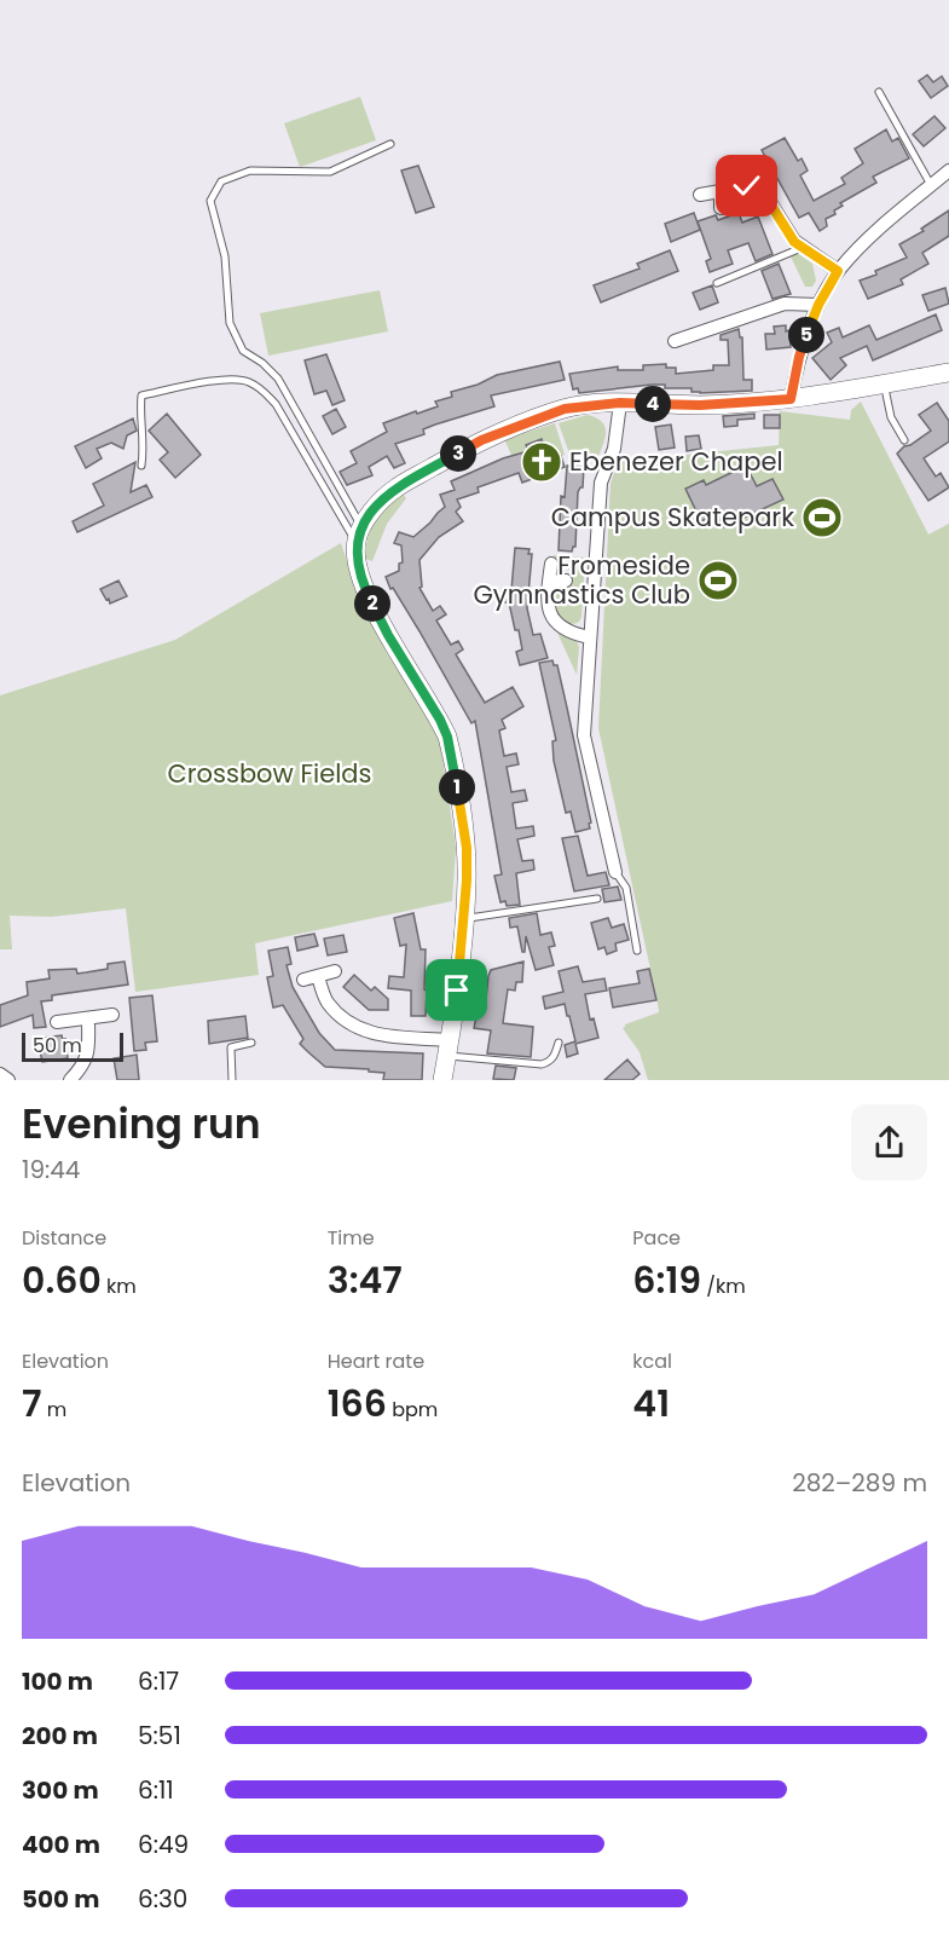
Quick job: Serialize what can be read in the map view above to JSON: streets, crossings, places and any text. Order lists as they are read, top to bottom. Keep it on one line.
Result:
{"parks":["Crossbow Fields"],"places":{"church":["Ebenezer Chapel"],"sports":["Campus Skatepark","Fromeside Gymnastics Club"]},"scale_bar":"50 m","page":{"pins":["5","4","3","2","1"],"scale":"50 m","heading":["Evening run","19:44"],"stats":[["Distance","0.60 km"],["Time","3:47"],["Pace","6:19 /km"],["Elevation","7 m"],["Heart rate","166 bpm"],["kcal","41"]],"chart":["Elevation","282–289 m"],"list":[{"name":"100 m","note":"6:17"},{"name":"200 m","note":"5:51"},{"name":"300 m","note":"6:11"},{"name":"400 m","note":"6:49"},{"name":"500 m","note":"6:30"}]}}
